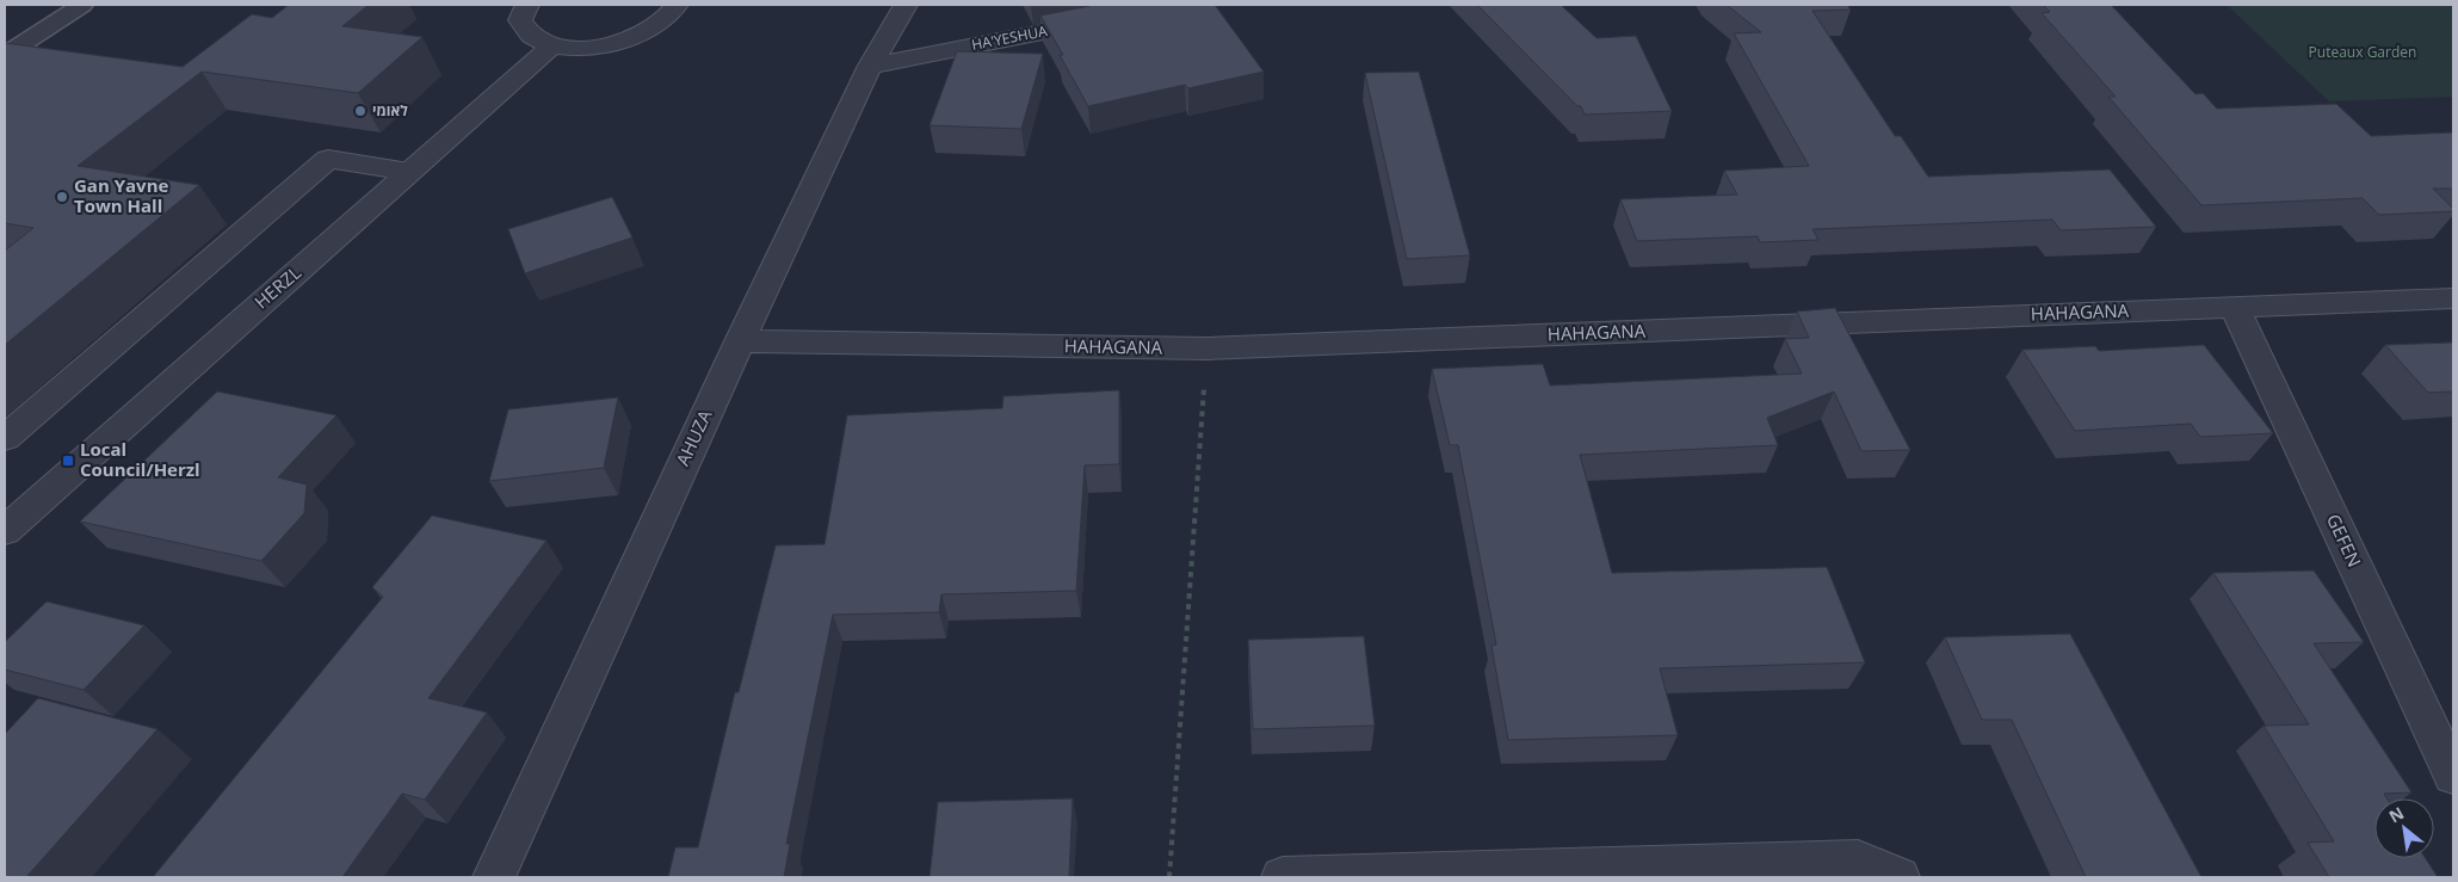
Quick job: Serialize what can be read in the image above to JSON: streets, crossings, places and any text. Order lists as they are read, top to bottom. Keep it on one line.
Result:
{"streets":{"street":["HA'YESHUA","HERZL","HAHAGANA","AHUZA","GEFEN"]},"crossings":[["HA'YESHUA","AHUZA"],["HAHAGANA","AHUZA"],["HAHAGANA","GEFEN"]],"parks":["Puteaux Garden"],"places":{"other":["לאומי","Gan Yavne Town Hall"],"transit":["Local Council/Herzl"]},"north":"top left"}
